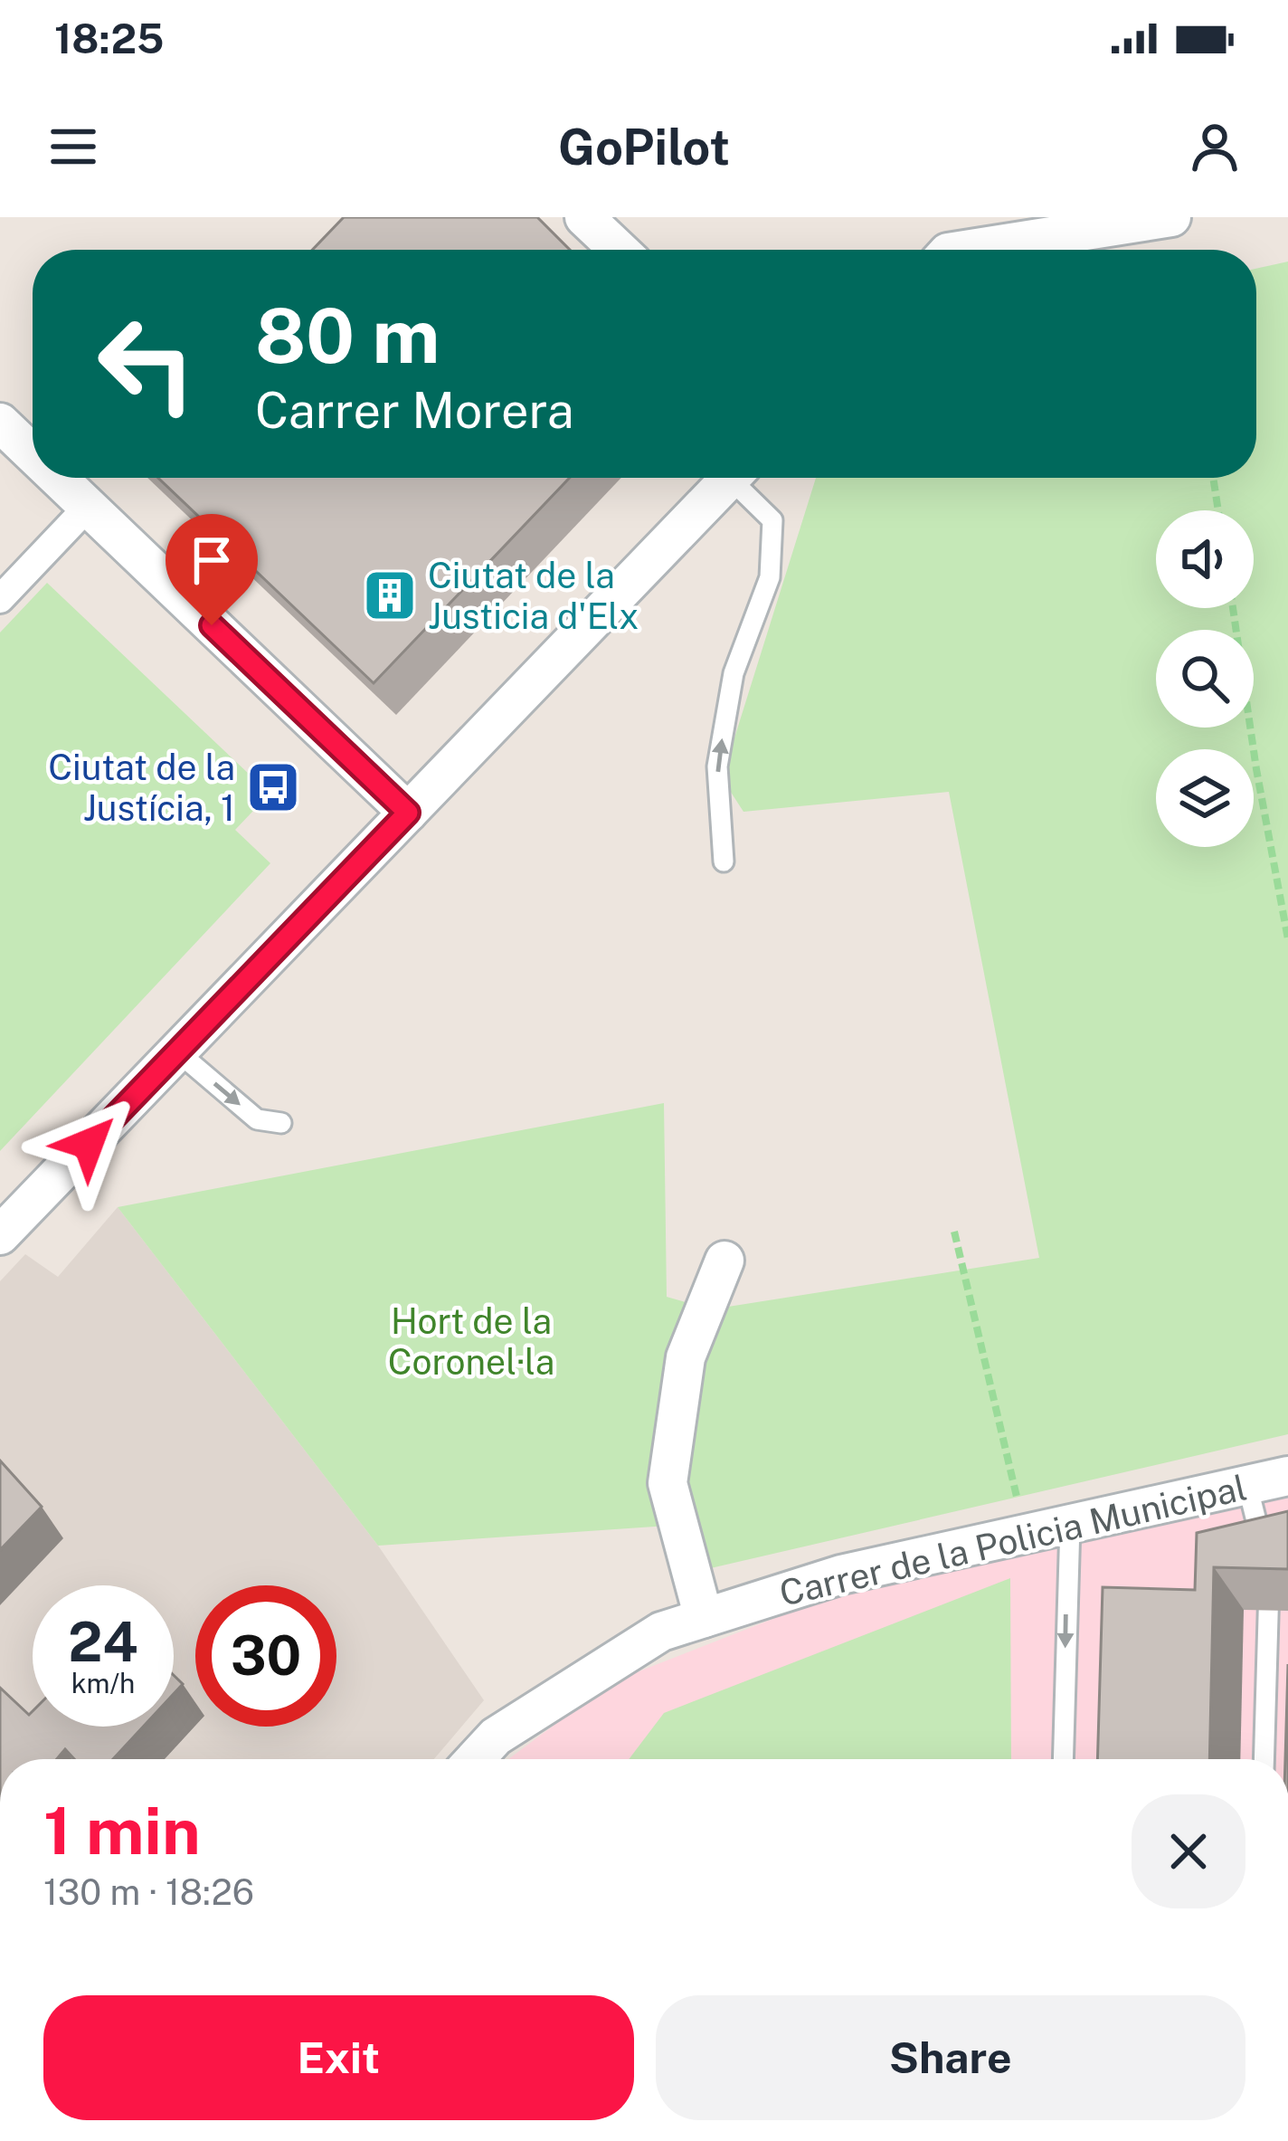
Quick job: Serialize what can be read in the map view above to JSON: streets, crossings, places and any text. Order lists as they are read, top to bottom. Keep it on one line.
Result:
{"streets":{"street":["Carrer de la Policia Municipal"]},"parks":["Hort de la Coronel·la"],"places":{"building":["Ciutat de la Justicia d'Elx"],"bus stop":["Ciutat de la Justícia, 1"]},"page":{"status":"18:25","header":"GoPilot","turn":["80 m","Carrer Morera"],"speed":"24 km/h","limit":"30","heading":["1 min","130 m · 18:26"],"buttons":["Exit","Share"]}}
